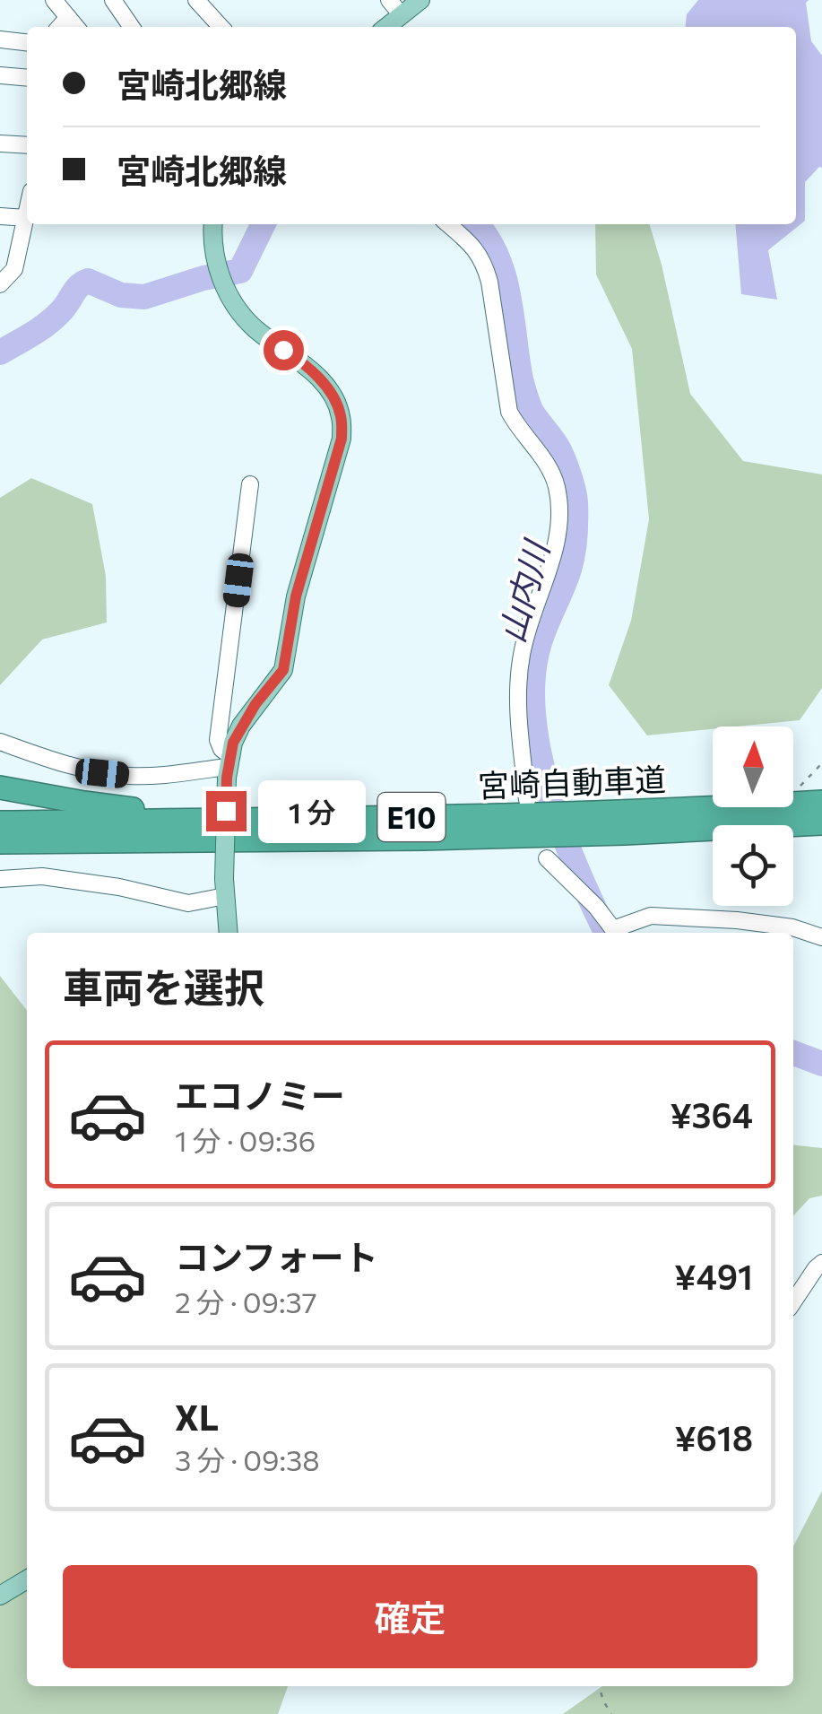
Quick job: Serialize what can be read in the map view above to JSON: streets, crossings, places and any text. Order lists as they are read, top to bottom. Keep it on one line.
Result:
{"streets":{"highway":["宮崎自動車道","E10"]},"water":["山内川"],"north":"top","page":{"banner":["宮崎北郷線","宮崎北郷線"],"bubble":"1 分","heading":"車両を選択","list":[{"name":"エコノミー","note":"1 分 · 09:36","value":"¥364"},{"name":"コンフォート","note":"2 分 · 09:37","value":"¥491"},{"name":"XL","note":"3 分 · 09:38","value":"¥618"}],"buttons":"確定"}}
